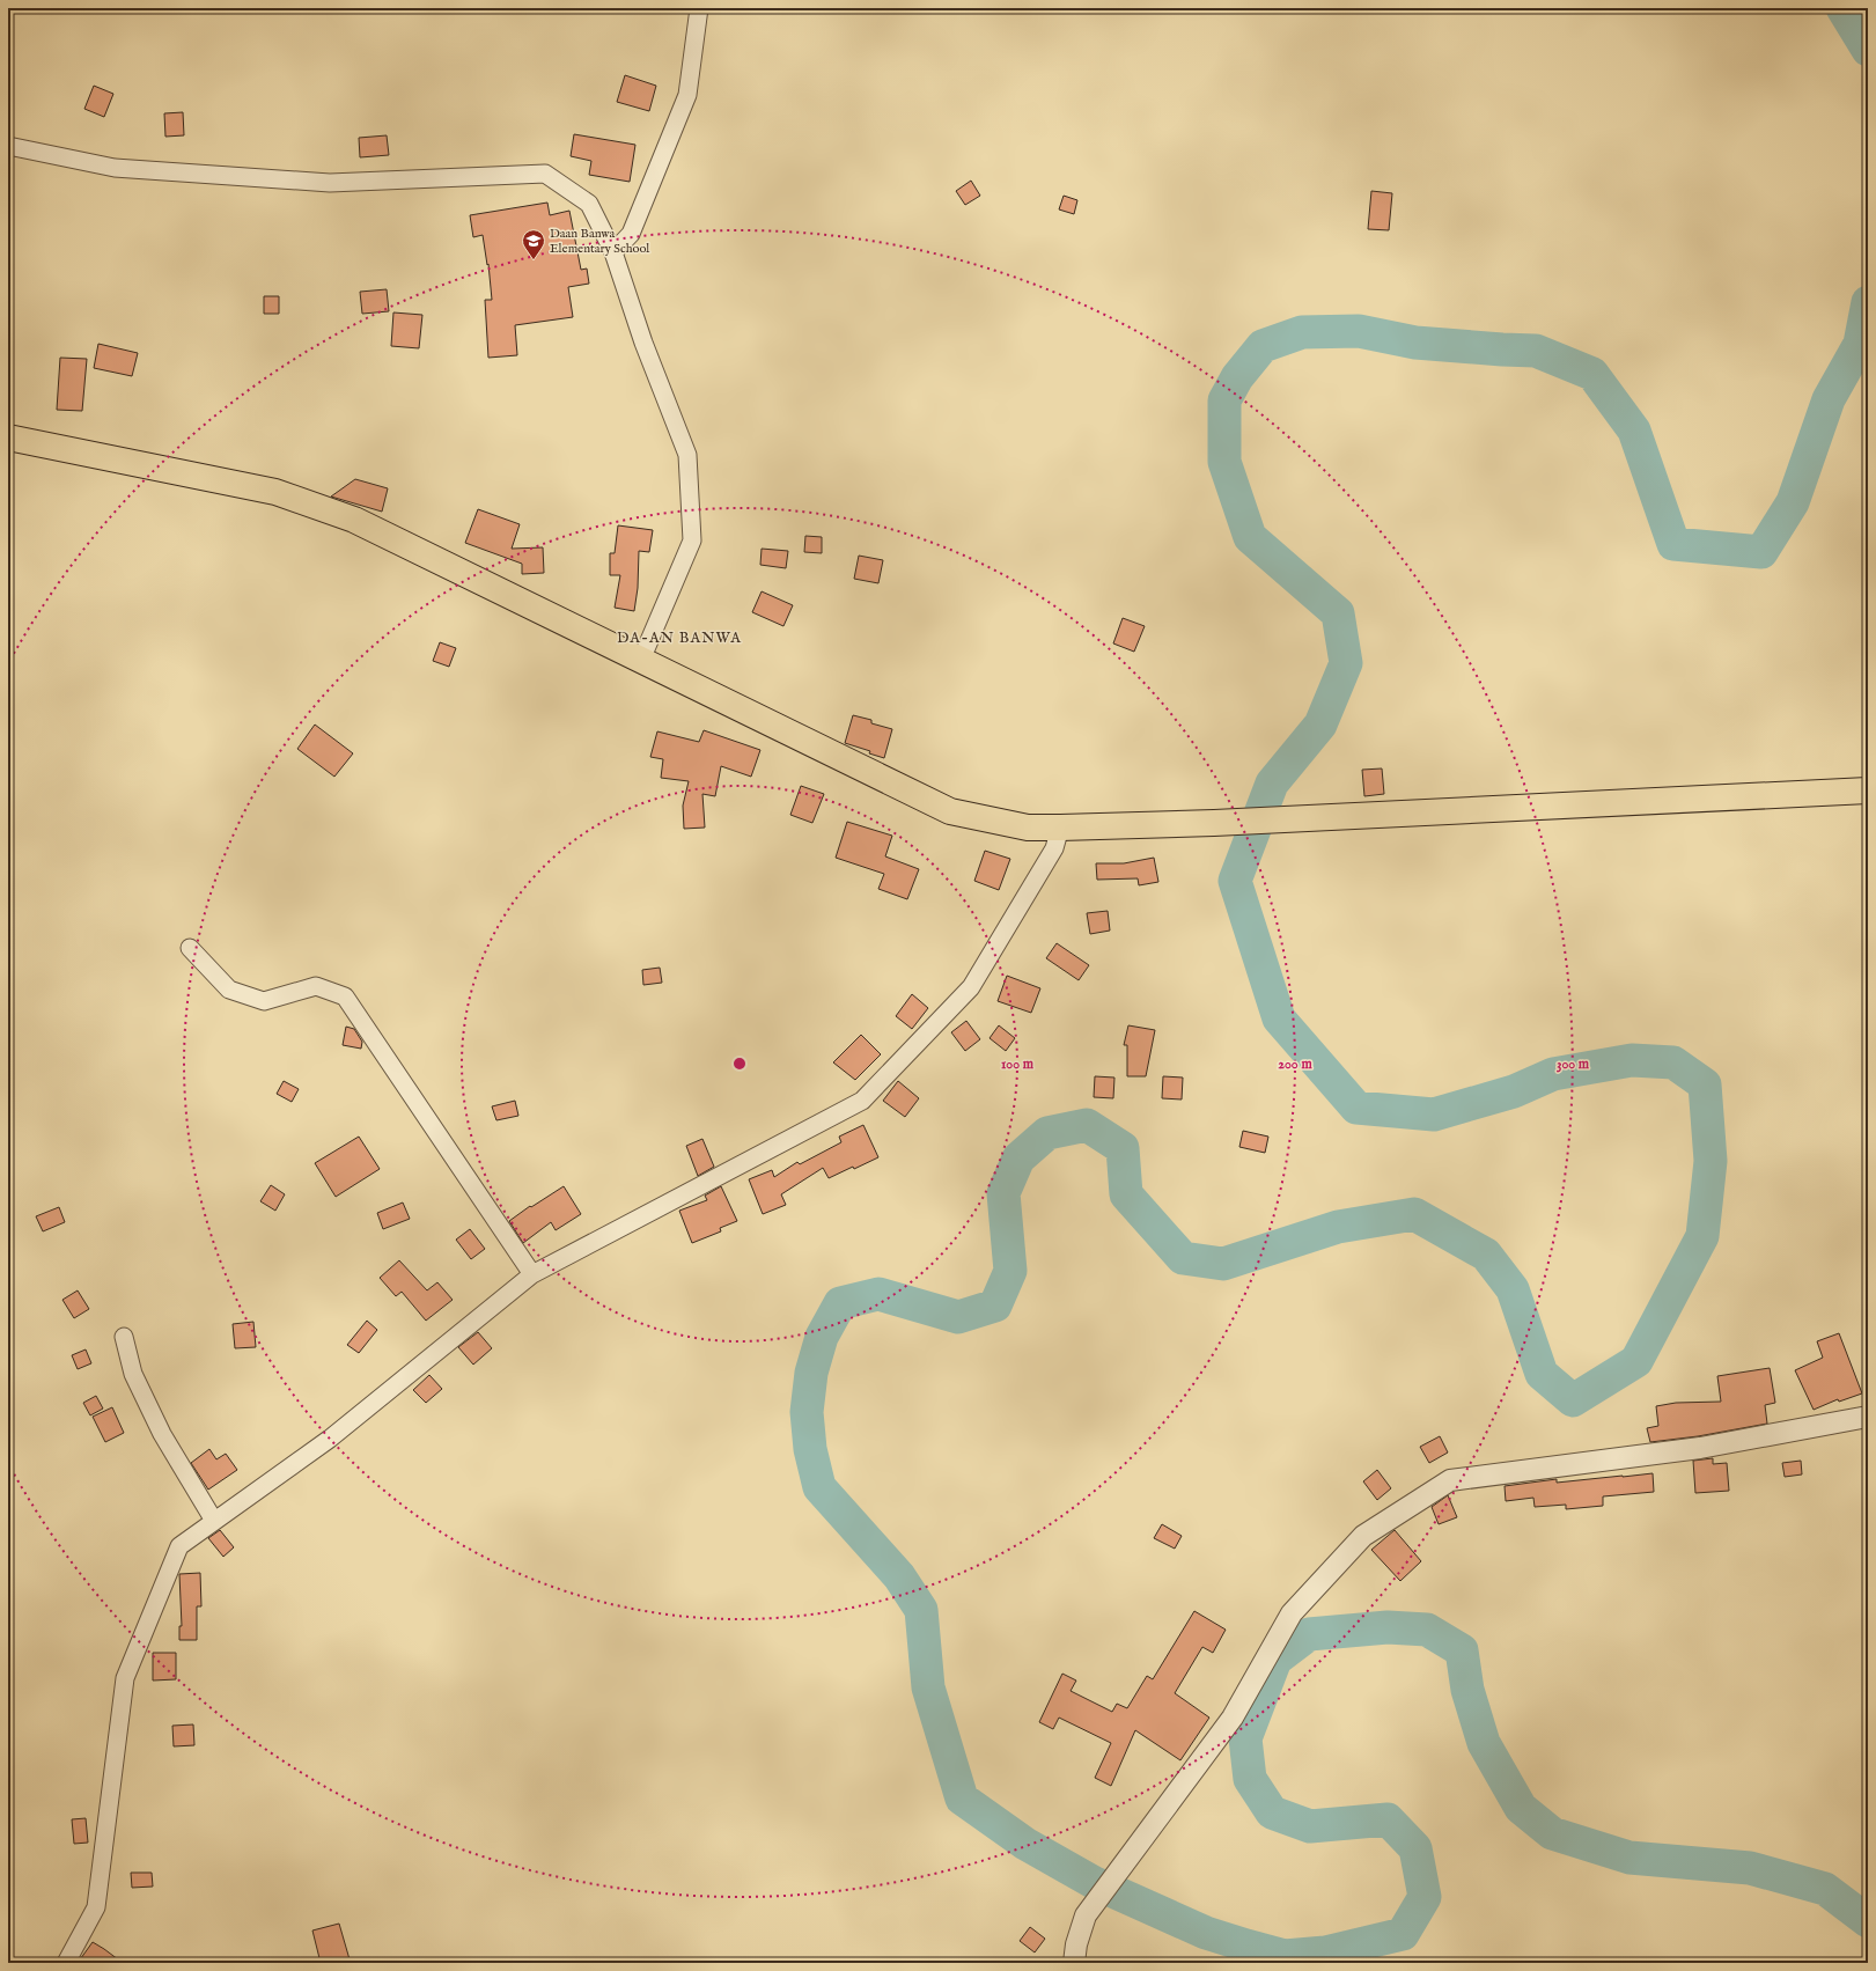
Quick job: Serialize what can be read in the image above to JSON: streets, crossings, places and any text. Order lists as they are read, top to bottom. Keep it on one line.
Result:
{"districts":["DA-AN BANWA"],"places":{"school or university":["Daan Banwa Elementary School"]},"rings":["100 m","200 m","300 m"]}
